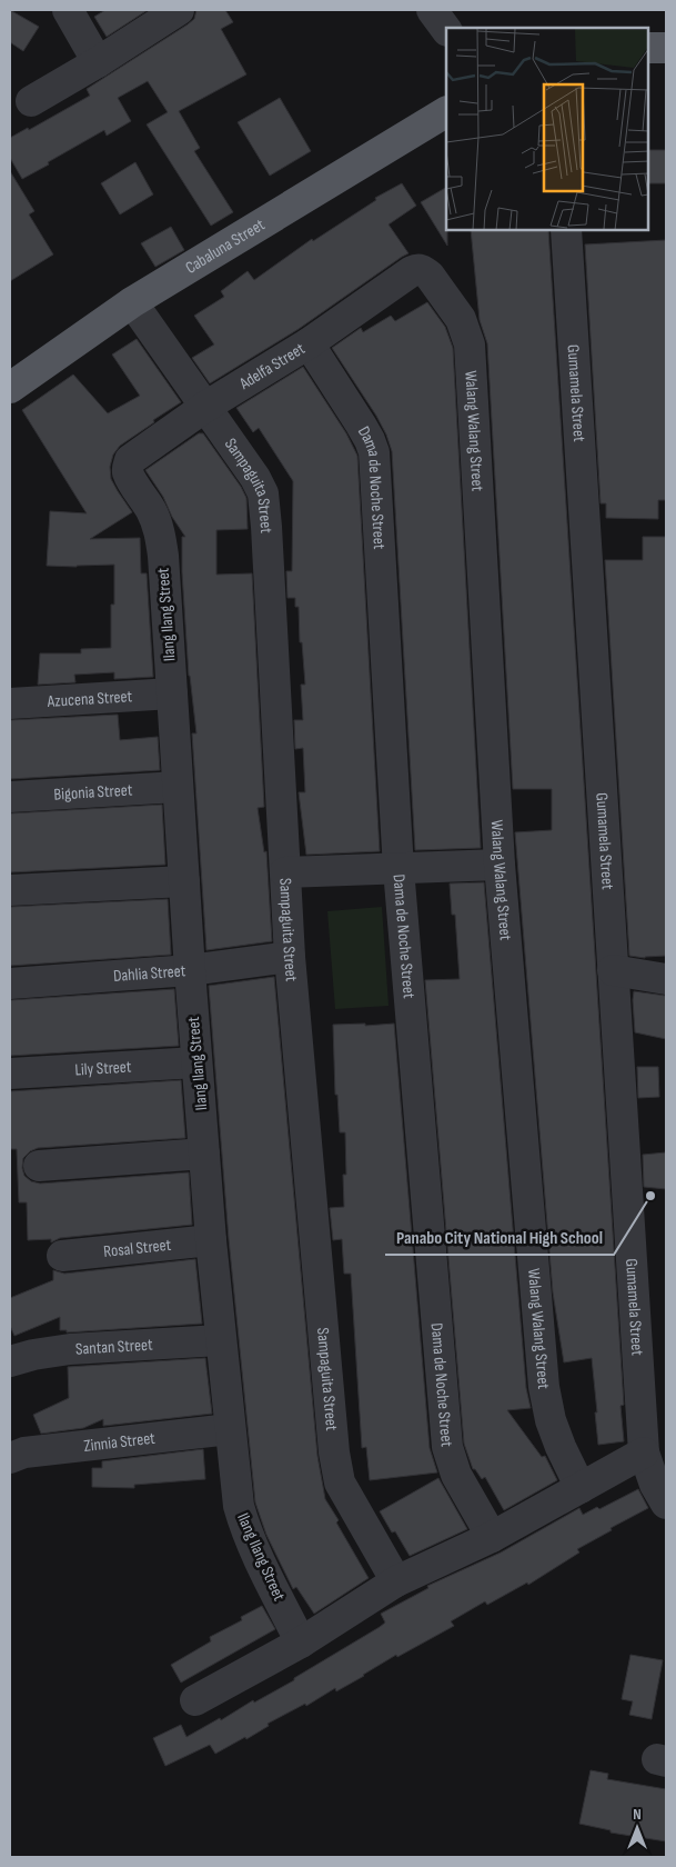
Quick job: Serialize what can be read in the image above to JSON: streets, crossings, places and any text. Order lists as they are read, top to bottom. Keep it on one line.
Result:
{"streets":{"main road":["Cabaluna Street"],"street":["Adelfa Street","Gumamela Street","Walang Walang Street","Sampaguita Street","Dama de Noche Street","Ilang Ilang Street","Azucena Street","Bigonia Street","Dahlia Street","Lily Street","Rosal Street","Santan Street","Zinnia Street"]},"crossings":[["Cabaluna Street","Sampaguita Street"],["Adelfa Street","Walang Walang Street"],["Adelfa Street","Sampaguita Street"],["Adelfa Street","Dama de Noche Street"],["Adelfa Street","Ilang Ilang Street"],["Sampaguita Street","Dahlia Street"],["Ilang Ilang Street","Azucena Street"],["Ilang Ilang Street","Bigonia Street"],["Ilang Ilang Street","Dahlia Street"],["Ilang Ilang Street","Lily Street"],["Ilang Ilang Street","Rosal Street"],["Ilang Ilang Street","Santan Street"],["Ilang Ilang Street","Zinnia Street"]],"places":["Panabo City National High School"],"north":"top"}
